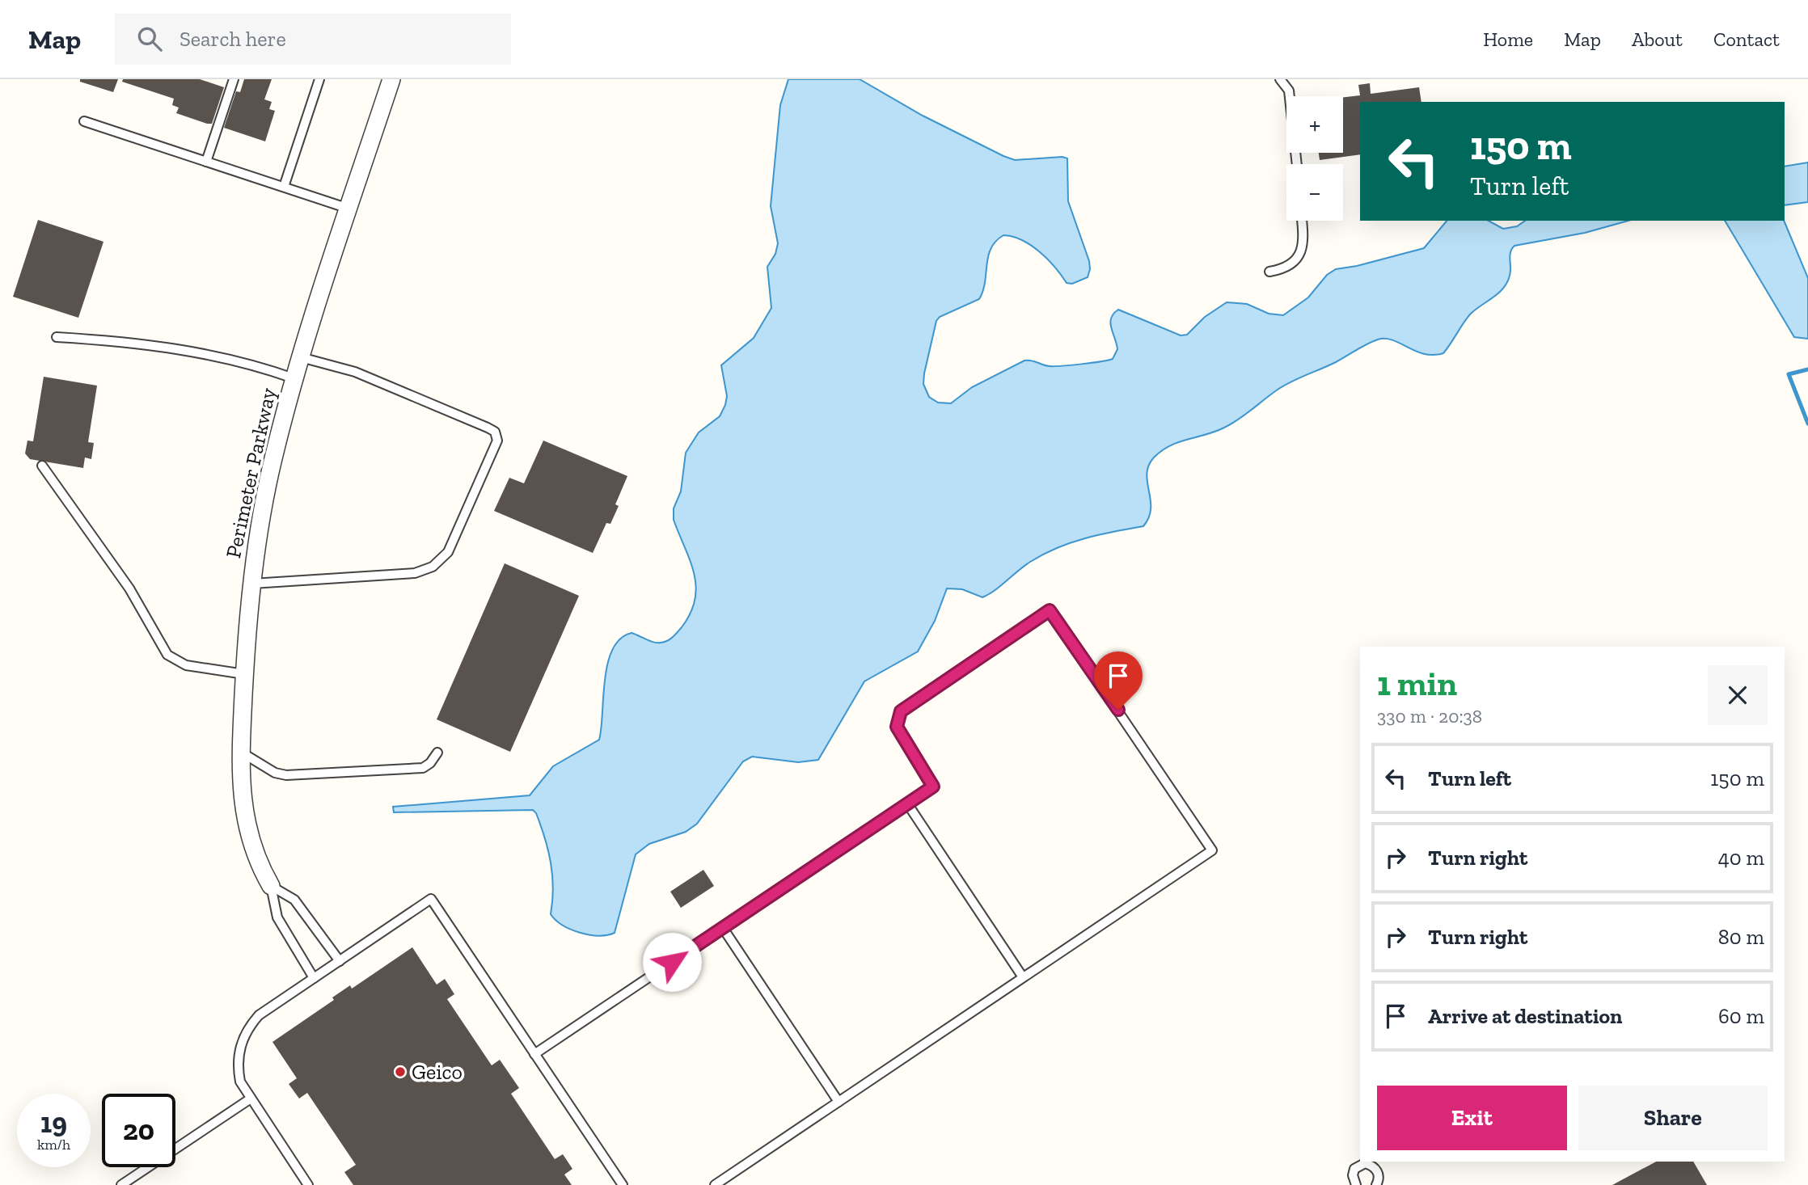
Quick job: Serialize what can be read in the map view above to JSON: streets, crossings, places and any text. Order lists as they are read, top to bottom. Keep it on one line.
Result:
{"streets":{"street":["Perimeter Parkway"]},"places":["Geico"],"page":{"header":"Map","search":"Search here","nav":["Home","Map","About","Contact"],"map_buttons":["+","−"],"turn":["150 m","Turn left"],"heading":["1 min","330 m · 20:38"],"list":[{"name":"Turn left","value":"150 m"},{"name":"Turn right","value":"40 m"},{"name":"Turn right","value":"80 m"},{"name":"Arrive at destination","value":"60 m"}],"buttons":["Exit","Share"],"speed":"19 km/h","limit":"20"}}
